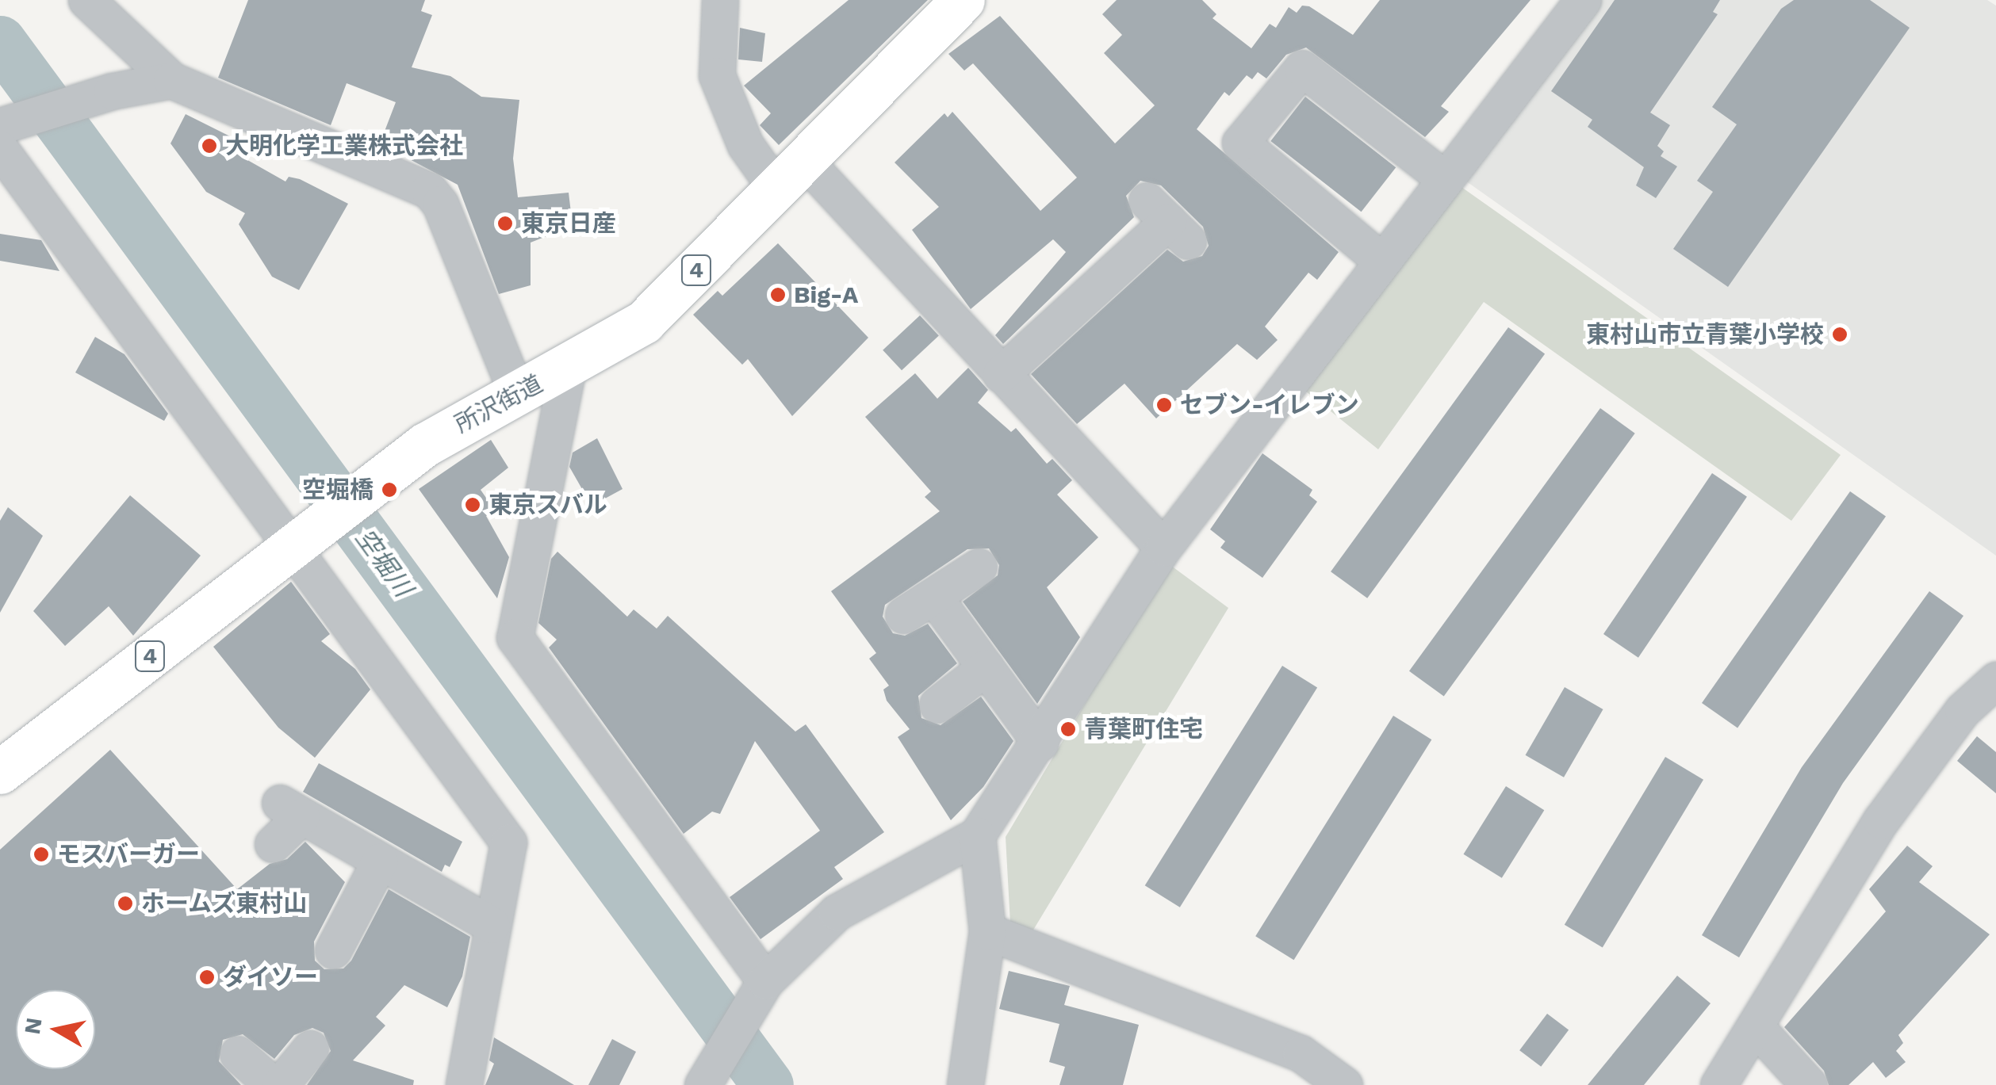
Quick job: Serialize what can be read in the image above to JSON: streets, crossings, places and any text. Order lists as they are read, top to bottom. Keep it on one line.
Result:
{"streets":{"main road":["4","所沢街道"]},"water":["空堀川"],"places":["大明化学工業株式会社","東京日産","Big-A","東村山市立青葉小学校","セブン-イレブン","空堀橋","東京スバル","青葉町住宅","モスバーガー","ホームズ東村山","ダイソー"],"north":"left"}
